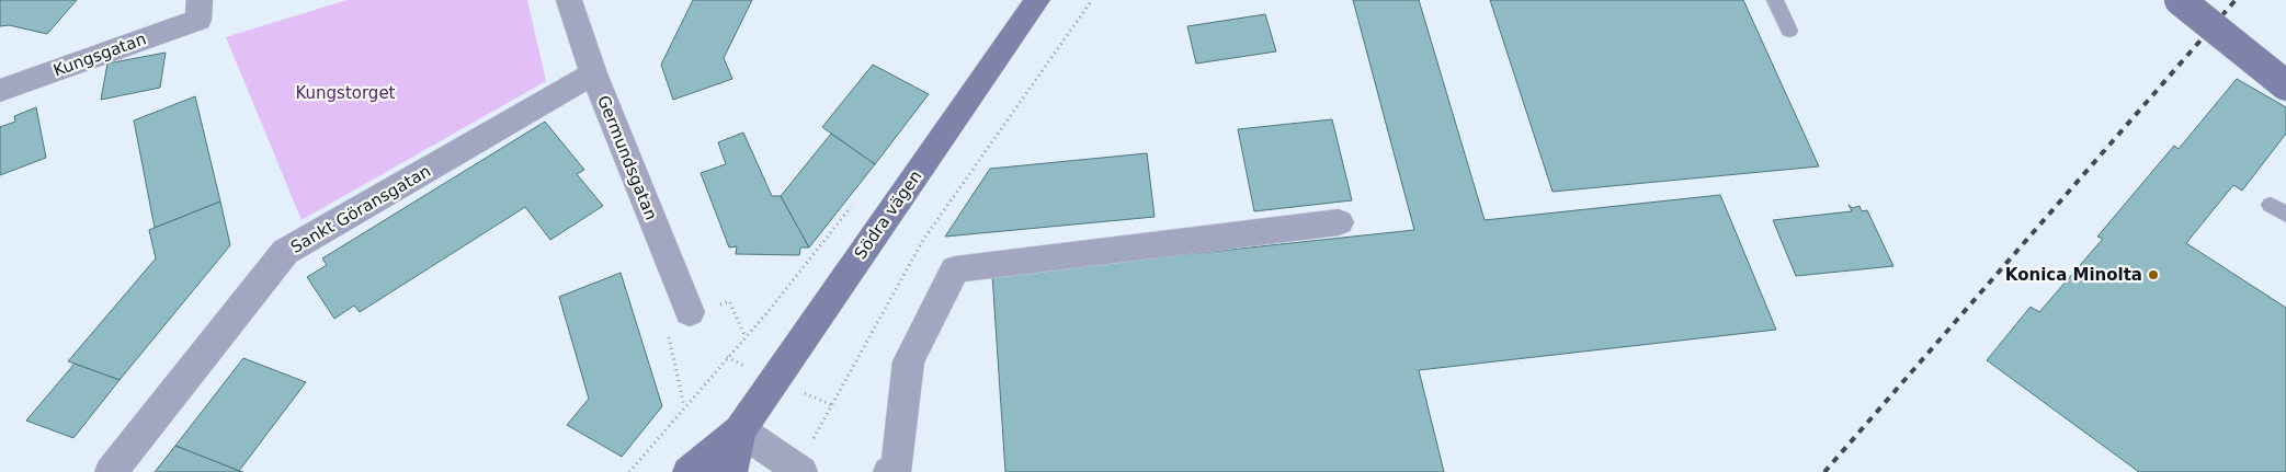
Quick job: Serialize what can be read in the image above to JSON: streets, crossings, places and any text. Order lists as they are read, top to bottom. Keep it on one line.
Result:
{"streets":{"main road":["Södra vägen"],"street":["Kungsgatan","Germundsgatan","Sankt Göransgatan"]},"crossings":[["Germundsgatan","Sankt Göransgatan"]],"parks":["Kungstorget"],"places":["Konica Minolta"]}
